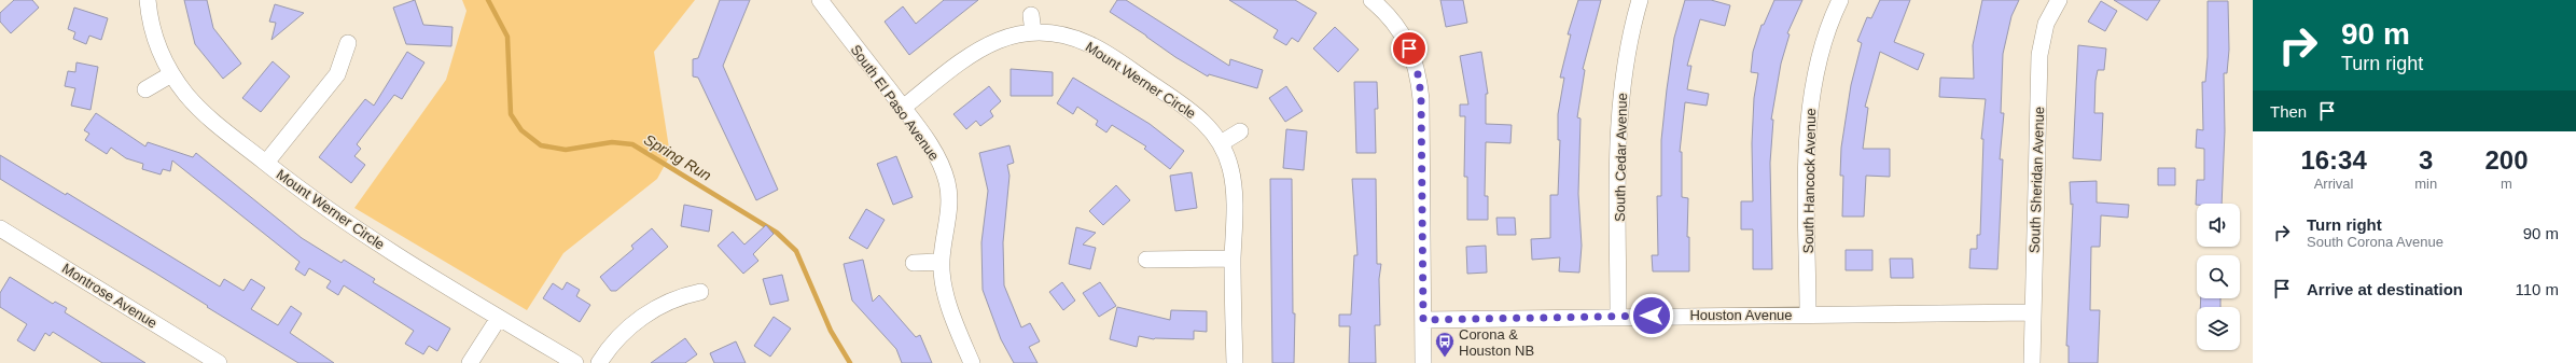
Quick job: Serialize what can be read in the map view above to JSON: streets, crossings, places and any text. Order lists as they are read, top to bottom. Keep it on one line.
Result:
{"streets":{"street":["Mount Werner Circle","South El Paso Avenue","South Cedar Avenue","South Sheridan Avenue","South Hancock Avenue","Montrose Avenue","Houston Avenue"]},"crossings":[["Mount Werner Circle","South El Paso Avenue"],["South Cedar Avenue","Houston Avenue"],["South Sheridan Avenue","Houston Avenue"],["South Hancock Avenue","Houston Avenue"]],"water":["Spring Run"],"places":{"bus stop":["Corona & Houston NB"]},"page":{"turn":["90 m","Turn right"],"then":"Then","eta":["16:34","Arrival","3","min","200","m"],"list":[{"name":"Turn right","note":"South Corona Avenue","value":"90 m"},{"name":"Arrive at destination","value":"110 m"}]}}
